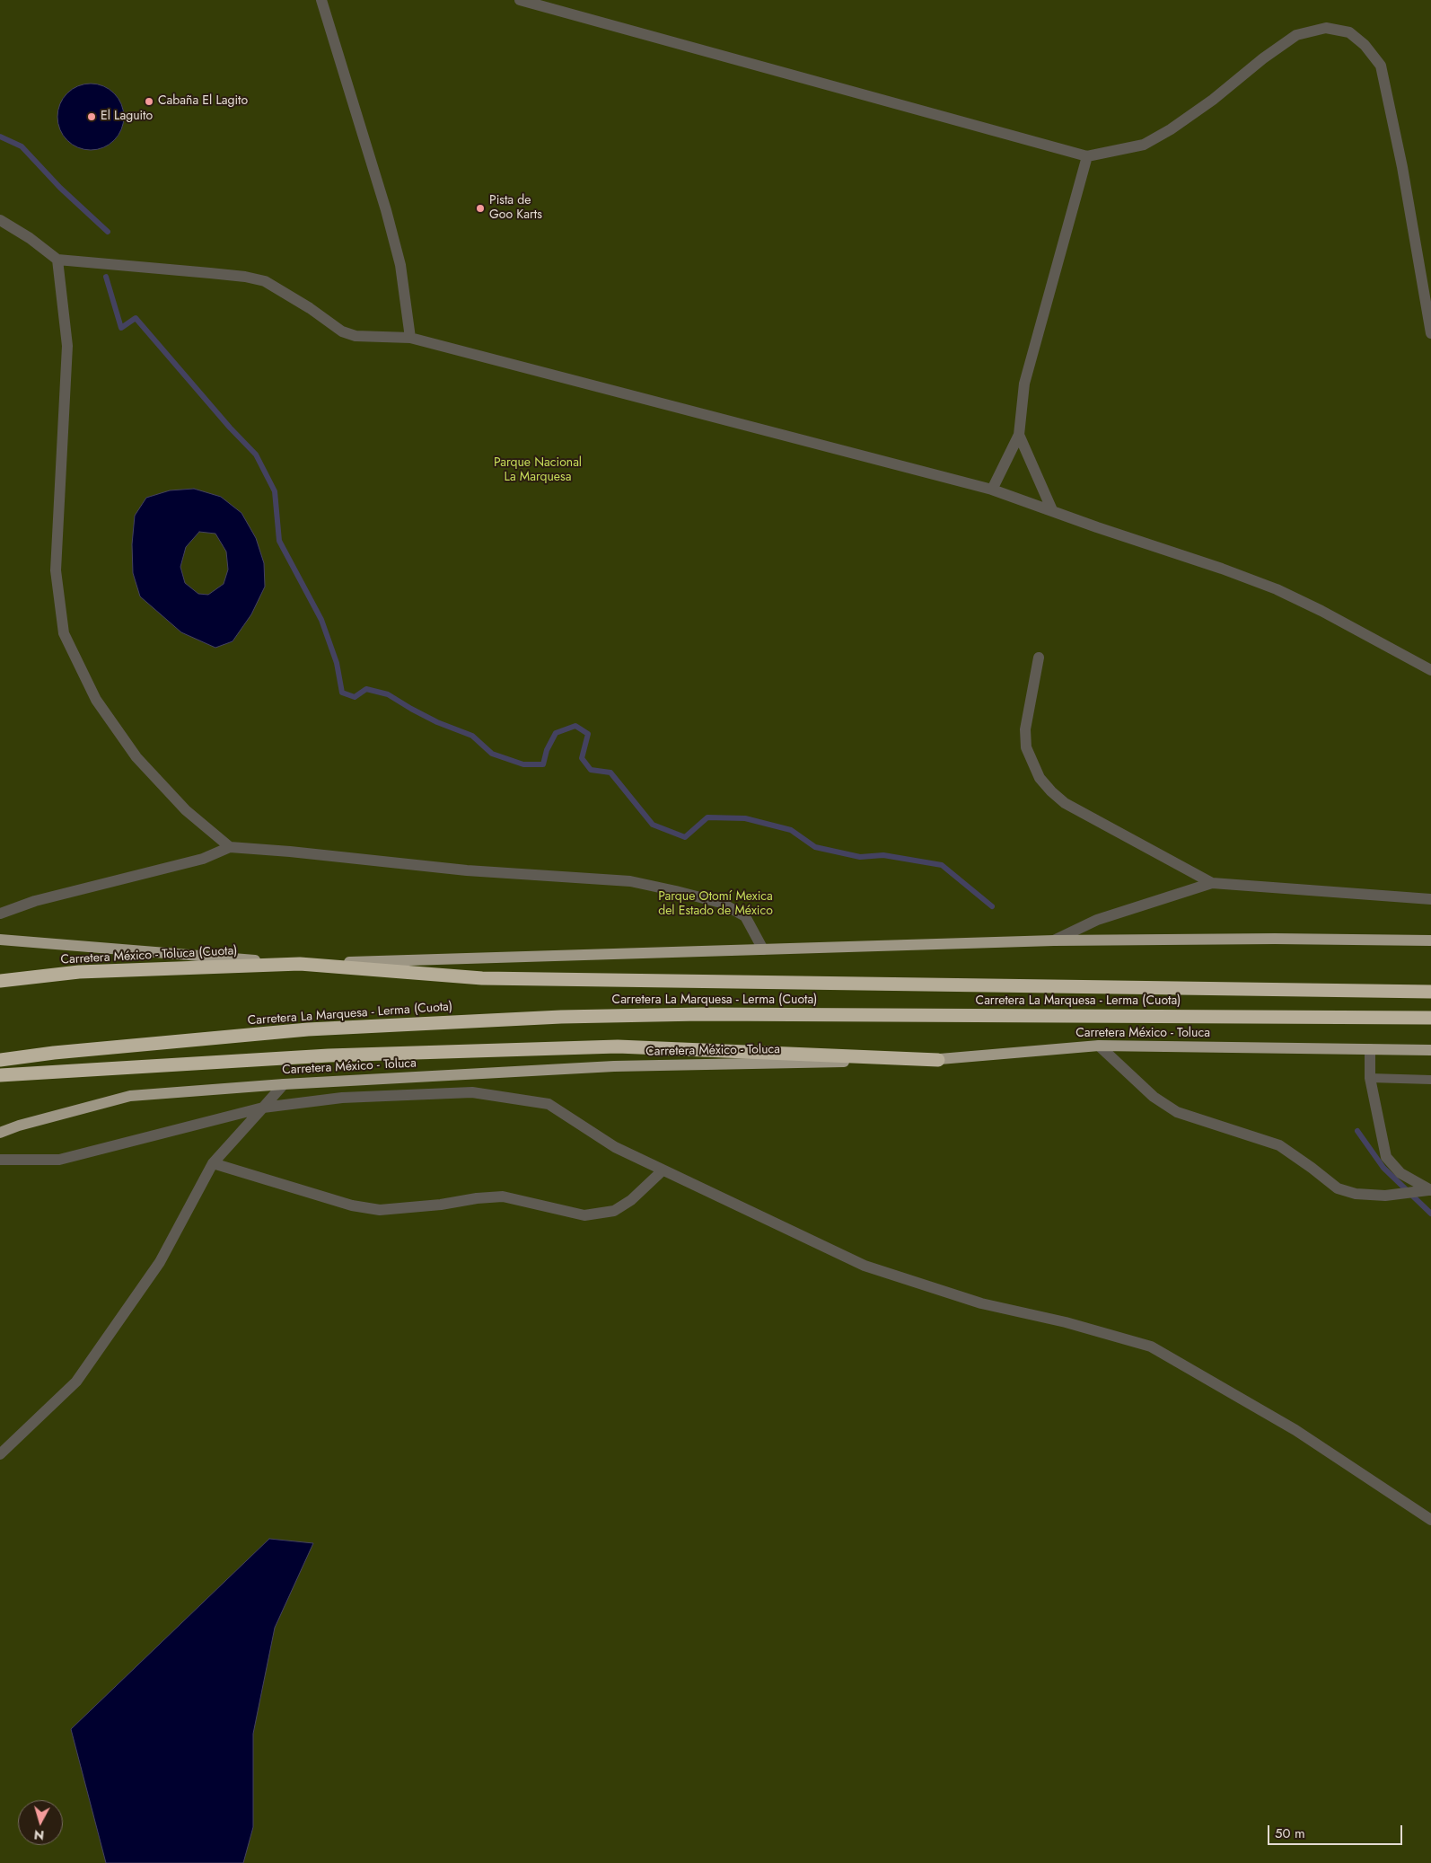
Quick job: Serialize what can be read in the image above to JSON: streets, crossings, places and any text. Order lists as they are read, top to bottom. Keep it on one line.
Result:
{"streets":{"highway":["Carretera México - Toluca (Cuota)","Carretera La Marquesa - Lerma (Cuota)"],"main road":["Carretera México - Toluca"]},"crossings":[["Carretera México - Toluca (Cuota)","Carretera La Marquesa - Lerma (Cuota)"]],"parks":["Parque Nacional La Marquesa","Parque Otomí Mexica del Estado de México"],"places":["Cabaña El Lagito","El Laguito","Pista de Goo Karts"],"scale_bar":"50 m","north":"bottom"}
